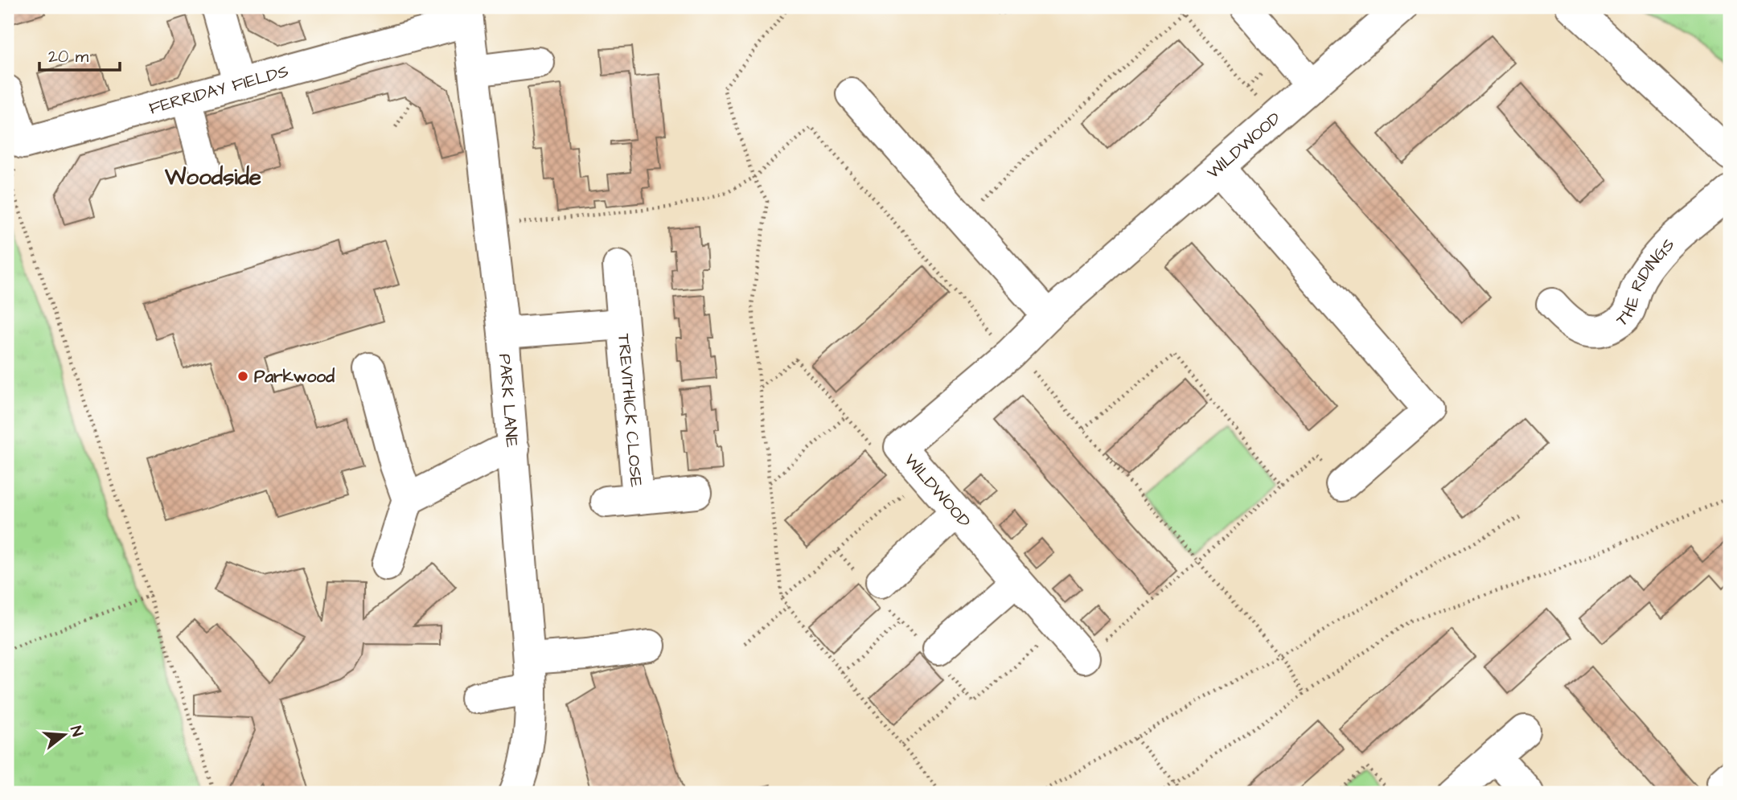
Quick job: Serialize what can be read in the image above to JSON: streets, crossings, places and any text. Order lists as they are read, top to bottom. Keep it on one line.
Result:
{"streets":{"street":["FERRIDAY FIELDS","WILDWOOD","THE RIDINGS","PARK LANE","TREVITHICK CLOSE"]},"crossings":[["FERRIDAY FIELDS","PARK LANE"],["PARK LANE","TREVITHICK CLOSE"]],"districts":["Woodside"],"places":["Parkwood"],"scale_bar":"20 m","north":"right"}
